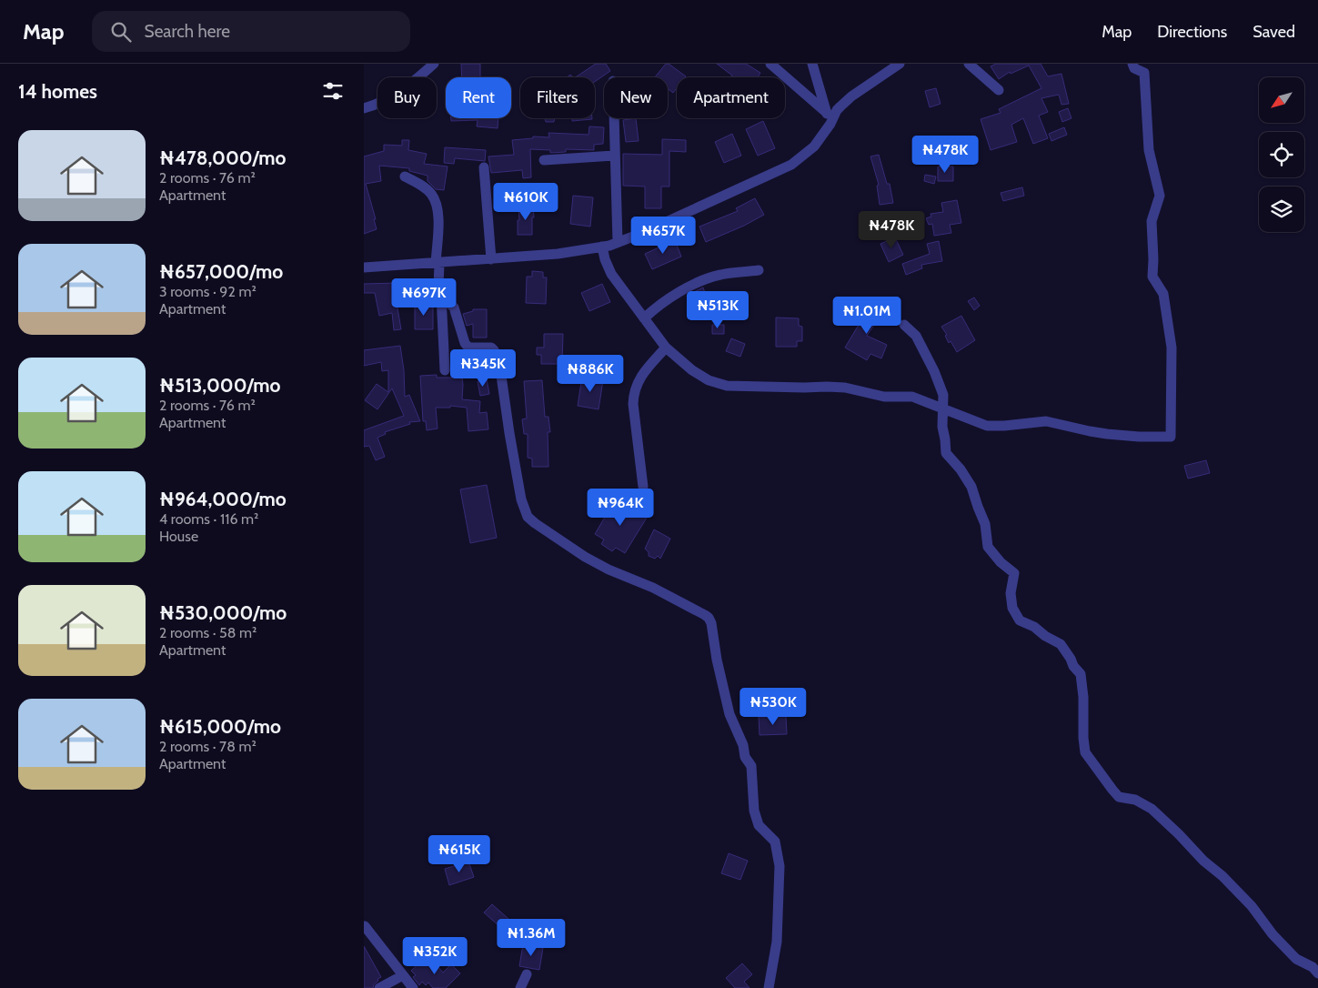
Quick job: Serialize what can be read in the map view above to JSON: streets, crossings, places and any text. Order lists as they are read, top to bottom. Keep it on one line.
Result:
{"north":"bottom left","page":{"header":"Map","search":"Search here","nav":["Map","Directions","Saved"],"heading":"14 homes","chip":["Buy","Rent","Filters","New","Apartment"],"list":[{"name":"₦478,000/mo","note":"2 rooms · 76 m² · Apartment"},{"name":"₦657,000/mo","note":"3 rooms · 92 m² · Apartment"},{"name":"₦513,000/mo","note":"2 rooms · 76 m² · Apartment"},{"name":"₦964,000/mo","note":"4 rooms · 116 m² · House"},{"name":"₦530,000/mo","note":"2 rooms · 58 m² · Apartment"},{"name":"₦615,000/mo","note":"2 rooms · 78 m² · Apartment"}],"price":["₦478K","₦610K","₦478K","₦657K","₦697K","₦513K","₦1.01M","₦345K","₦886K","₦964K","₦530K","₦615K","₦1.36M","₦352K"]}}
